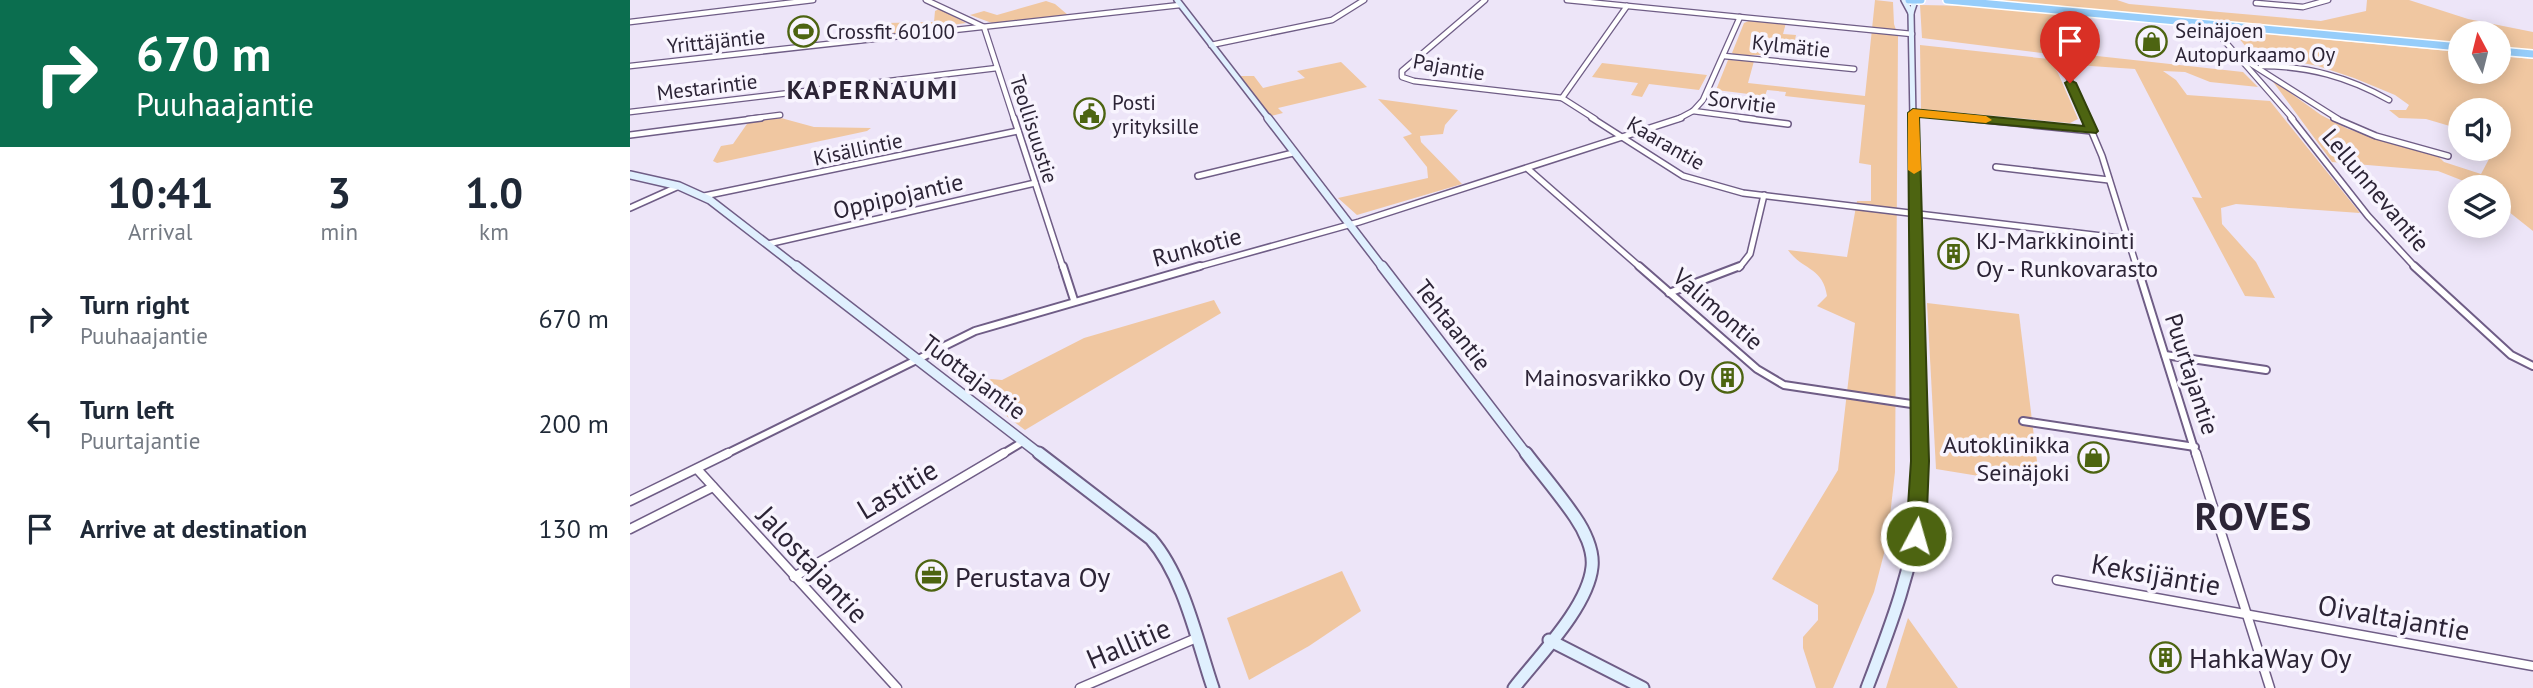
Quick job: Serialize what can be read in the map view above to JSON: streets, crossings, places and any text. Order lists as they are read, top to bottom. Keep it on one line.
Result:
{"streets":{"street":["Yrittäjäntie","Kylmätie","Pajantie","Mestarintie","Sorvitie","Teollisuustie","Kaarantie","Kisällintie","Lellunnevantie","Oppipojantie","Runkotie","Valimontie","Tehtaantie","Puurtajantie","Tuottajantie","Lastitie","Jalostajantie","Keksijäntie","Oivaltajantie","Hallitie"]},"crossings":[["Yrittäjäntie","Teollisuustie"],["Yrittäjäntie","Tehtaantie"],["Pajantie","Kaarantie"],["Mestarintie","Teollisuustie"],["Sorvitie","Runkotie"],["Teollisuustie","Kisällintie"],["Teollisuustie","Oppipojantie"],["Teollisuustie","Runkotie"],["Kaarantie","Runkotie"],["Kaarantie","Puurtajantie"],["Kisällintie","Tuottajantie"],["Oppipojantie","Tuottajantie"],["Runkotie","Valimontie"],["Runkotie","Tehtaantie"],["Runkotie","Tuottajantie"],["Runkotie","Jalostajantie"],["Puurtajantie","Keksijäntie"],["Puurtajantie","Oivaltajantie"],["Tuottajantie","Lastitie"],["Tuottajantie","Hallitie"],["Lastitie","Jalostajantie"],["Keksijäntie","Oivaltajantie"]],"districts":["KAPERNAUMI","ROVES"],"places":{"sports":["Crossfit 60100"],"shop":["Seinäjoen Autopurkaamo Oy","Autoklinikka Seinäjoki"],"public building":["Posti yrityksille"],"building":["KJ-Markkinointi Oy - Runkovarasto","Mainosvarikko Oy","HahkaWay Oy"],"office":["Perustava Oy"]},"north":"top","page":{"turn":["670 m","Puuhaajantie"],"eta":["10:41","Arrival","3","min","1.0","km"],"list":[{"name":"Turn right","note":"Puuhaajantie","value":"670 m"},{"name":"Turn left","note":"Puurtajantie","value":"200 m"},{"name":"Arrive at destination","value":"130 m"}]}}
